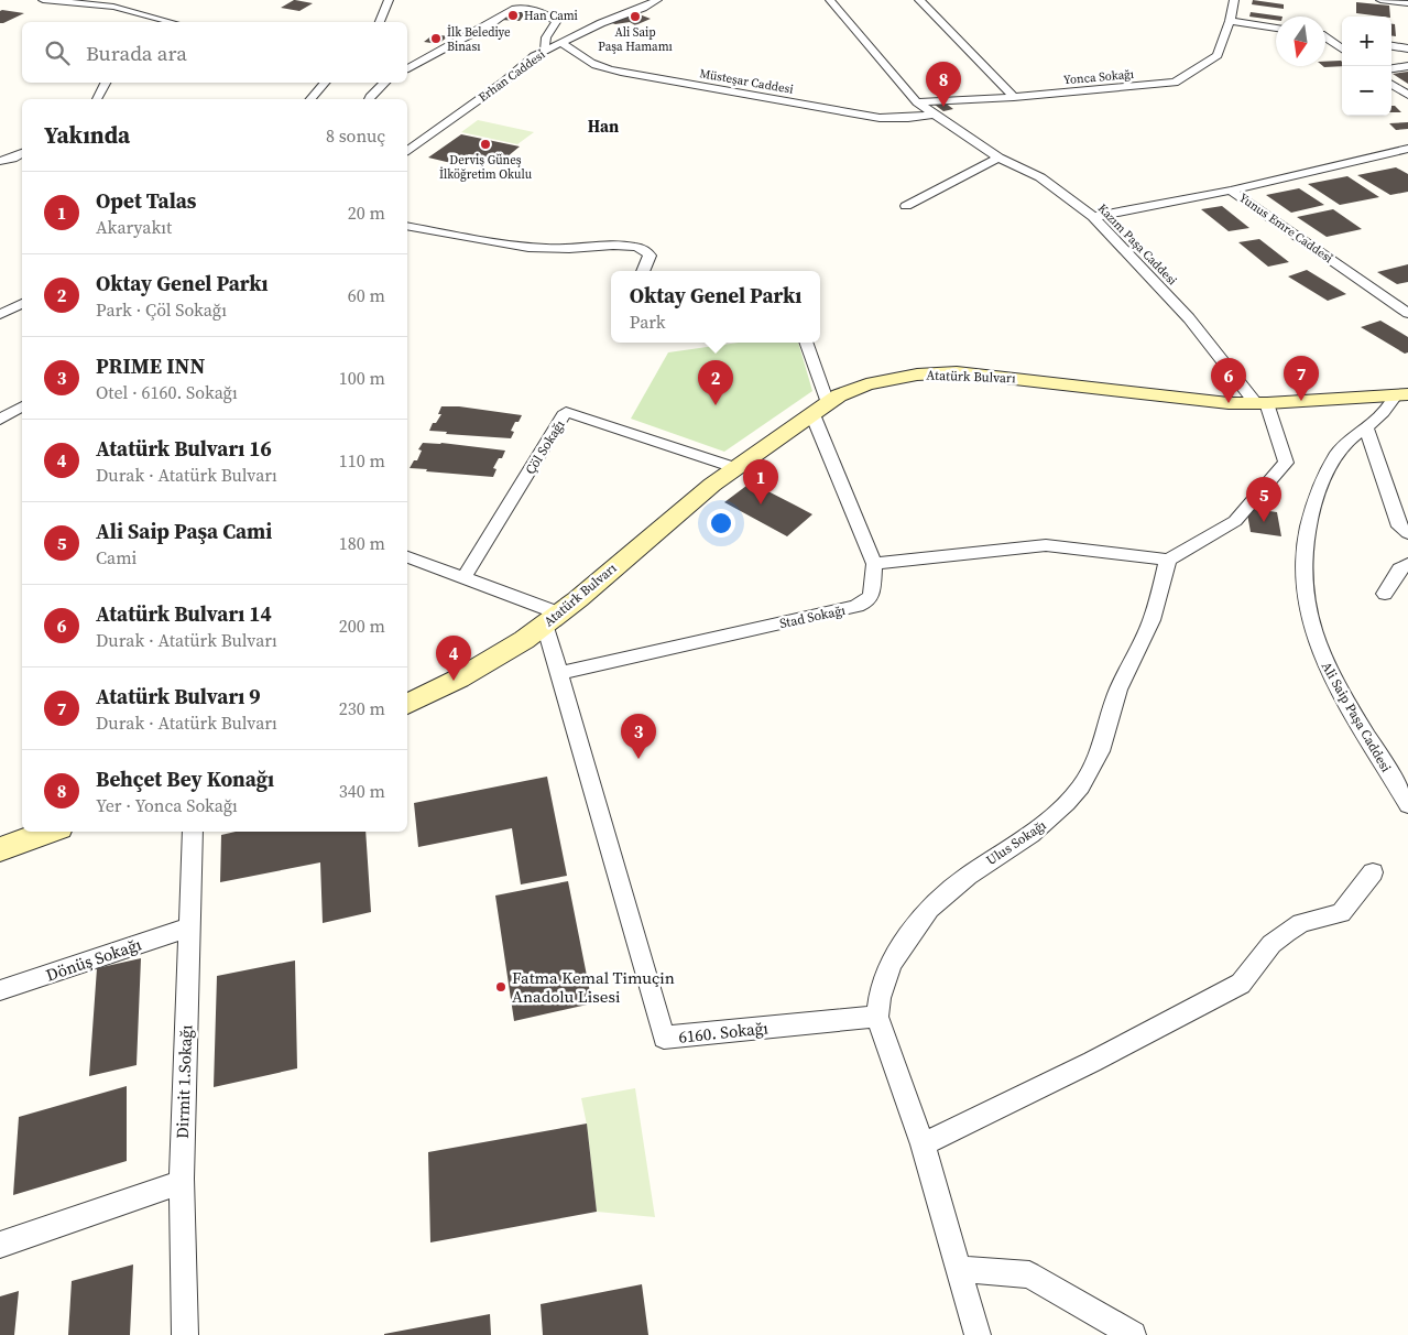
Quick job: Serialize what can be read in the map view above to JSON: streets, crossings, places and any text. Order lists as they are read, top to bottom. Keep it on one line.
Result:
{"streets":{"main road":["Atatürk Bulvarı"],"street":["Erhan Caddesi","Yonca Sokağı","Müsteşar Caddesi","Yunus Emre Caddesi","Kazım Paşa Caddesi","Çöl Sokağı","Stad Sokağı","Ali Saip Paşa Caddesi","Ulus Sokağı","Dönüş Sokağı","6160. Sokağı","Dirmit 1.Sokağı"]},"crossings":[["Erhan Caddesi","Müsteşar Caddesi"],["Yonca Sokağı","Kazım Paşa Caddesi"],["Müsteşar Caddesi","Kazım Paşa Caddesi"],["Kazım Paşa Caddesi","Atatürk Bulvarı"],["Atatürk Bulvarı","Çöl Sokağı"],["Atatürk Bulvarı","Stad Sokağı"],["Atatürk Bulvarı","Ali Saip Paşa Caddesi"],["Atatürk Bulvarı","6160. Sokağı"],["Stad Sokağı","6160. Sokağı"],["Ulus Sokağı","6160. Sokağı"],["Dönüş Sokağı","Dirmit 1.Sokağı"]],"districts":["Han"],"places":["Han Cami","Ali Saip Paşa Hamamı","İlk Belediye Binası","Derviş Güneş İlköğretim Okulu","Fatma Kemal Timuçin Anadolu Lisesi"],"north":"bottom","page":{"map_buttons":["+","−"],"search":"Burada ara","pins":["8","7","6","2","1","5","4","3"],"heading":["Yakında","8 sonuç"],"list":[{"mark":"1","name":"Opet Talas","note":"Akaryakıt","value":"20 m"},{"mark":"2","name":"Oktay Genel Parkı","note":"Park · Çöl Sokağı","value":"60 m"},{"mark":"3","name":"PRIME INN","note":"Otel · 6160. Sokağı","value":"100 m"},{"mark":"4","name":"Atatürk Bulvarı 16","note":"Durak · Atatürk Bulvarı","value":"110 m"},{"mark":"5","name":"Ali Saip Paşa Cami","note":"Cami","value":"180 m"},{"mark":"6","name":"Atatürk Bulvarı 14","note":"Durak · Atatürk Bulvarı","value":"200 m"},{"mark":"7","name":"Atatürk Bulvarı 9","note":"Durak · Atatürk Bulvarı","value":"230 m"},{"mark":"8","name":"Behçet Bey Konağı","note":"Yer · Yonca Sokağı","value":"340 m"}],"popup":["Oktay Genel Parkı","Park"]}}
